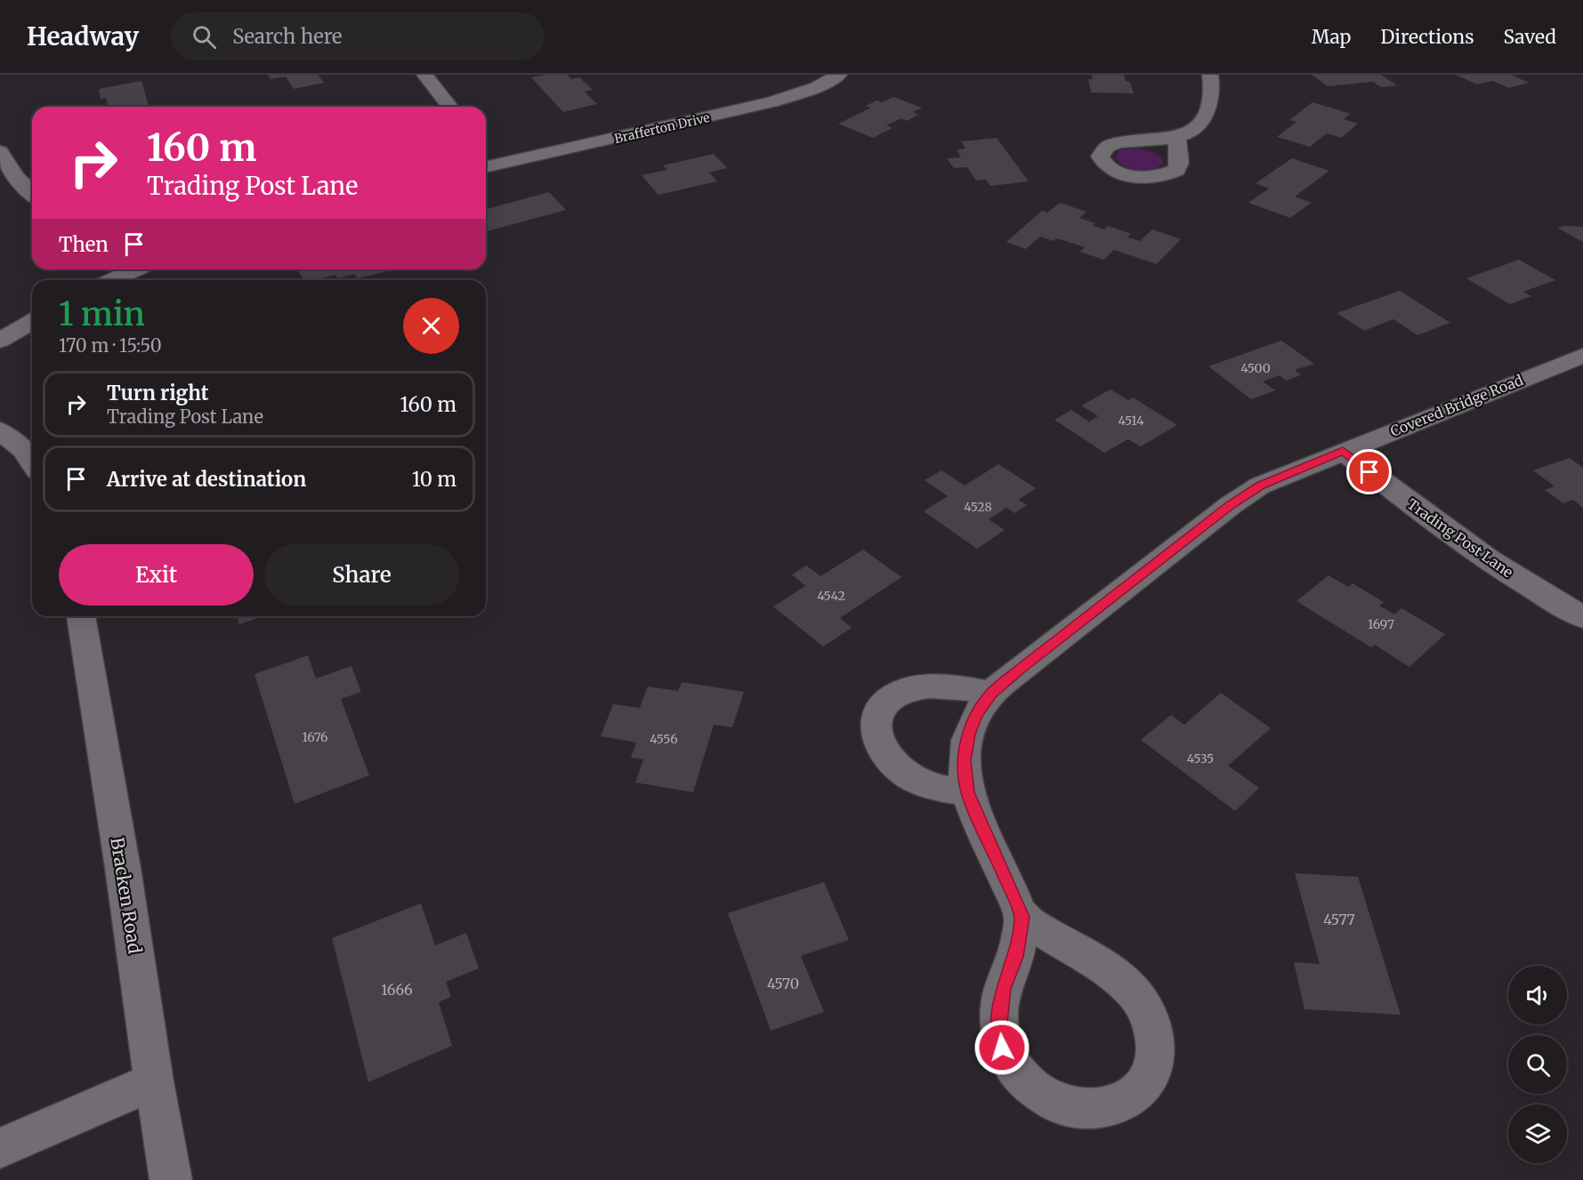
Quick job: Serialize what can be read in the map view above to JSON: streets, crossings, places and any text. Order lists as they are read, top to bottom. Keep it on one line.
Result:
{"streets":{"street":["Brafferton Drive","Covered Bridge Road","Trading Post Lane","Bracken Road"]},"crossings":[["Covered Bridge Road","Trading Post Lane"]],"house_numbers":["4500","4514","4528","4542","1697","1676","4556","4535","4577","4570","1666"],"page":{"header":"Headway","search":"Search here","nav":["Map","Directions","Saved"],"turn":["160 m","Trading Post Lane"],"then":"Then","heading":["1 min","170 m · 15:50"],"list":[{"name":"Turn right","note":"Trading Post Lane","value":"160 m"},{"name":"Arrive at destination","value":"10 m"}],"buttons":["Exit","Share"]}}
